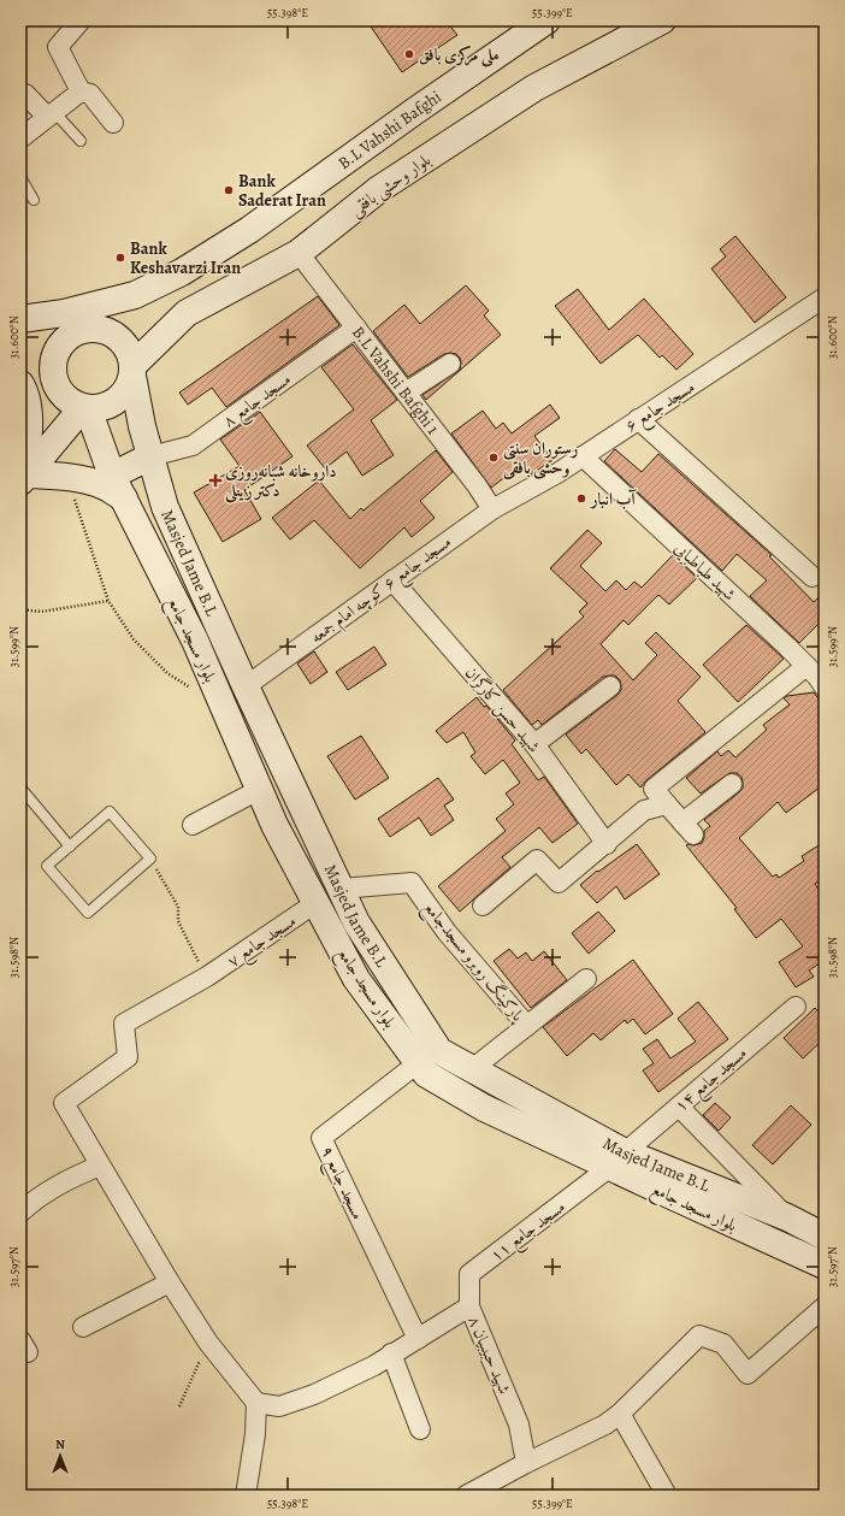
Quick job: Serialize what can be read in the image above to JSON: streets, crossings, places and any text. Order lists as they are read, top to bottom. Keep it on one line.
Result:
{"streets":{"main road":["B.L Vahshi Bafghi","بلوار وحشی بافقی","Masjed Jame B.L","بلوار مسجد جامع"],"street":["B.L Vahshi Bafghi 1","مسجد جامع ۸","مسجد جامع ۶","شهید طباطبایی","مسجد جامع ۶ کوچه امام جمعه","شهید حسن کارگران","مسجد جامع ۷","پارکینگ روبرو مسجدجامع","مسجد جامع ۱۴","مسجد جامع ۹","مسجد جامع ۱۱","شهید حبیبیان ۸"]},"crossings":[["B.L Vahshi Bafghi","بلوار وحشی بافقی"],["B.L Vahshi Bafghi","Masjed Jame B.L"],["B.L Vahshi Bafghi","بلوار مسجد جامع"],["بلوار وحشی بافقی","B.L Vahshi Bafghi 1"],["بلوار وحشی بافقی","Masjed Jame B.L"],["بلوار وحشی بافقی","بلوار مسجد جامع"],["B.L Vahshi Bafghi 1","مسجد جامع ۸"],["B.L Vahshi Bafghi 1","مسجد جامع ۶"],["B.L Vahshi Bafghi 1","مسجد جامع ۶ کوچه امام جمعه"],["مسجد جامع ۸","Masjed Jame B.L"],["مسجد جامع ۶","شهید طباطبایی"],["مسجد جامع ۶","مسجد جامع ۶ کوچه امام جمعه"],["Masjed Jame B.L","مسجد جامع ۶ کوچه امام جمعه"],["Masjed Jame B.L","بلوار مسجد جامع"],["Masjed Jame B.L","پارکینگ روبرو مسجدجامع"],["Masjed Jame B.L","مسجد جامع ۱۴"],["Masjed Jame B.L","مسجد جامع ۱۱"],["مسجد جامع ۶ کوچه امام جمعه","شهید حسن کارگران"],["بلوار مسجد جامع","مسجد جامع ۷"],["بلوار مسجد جامع","مسجد جامع ۱۴"],["بلوار مسجد جامع","مسجد جامع ۹"],["بلوار مسجد جامع","مسجد جامع ۱۱"],["مسجد جامع ۱۴","مسجد جامع ۱۱"],["مسجد جامع ۹","شهید حبیبیان ۸"],["مسجد جامع ۱۱","شهید حبیبیان ۸"]],"places":{"other":["ملی مرکزی بافق","Bank Saderat Iran","Bank Keshavarzi Iran","رستوران سنتی وحشی بافقی","آب انبار"],"health":["داروخانه شبانه‌روزی دکتر زینلی"]},"north":"top","coordinates":["55.398°E","55.399°E","31.600°N","31.599°N","31.598°N","31.597°N"]}
